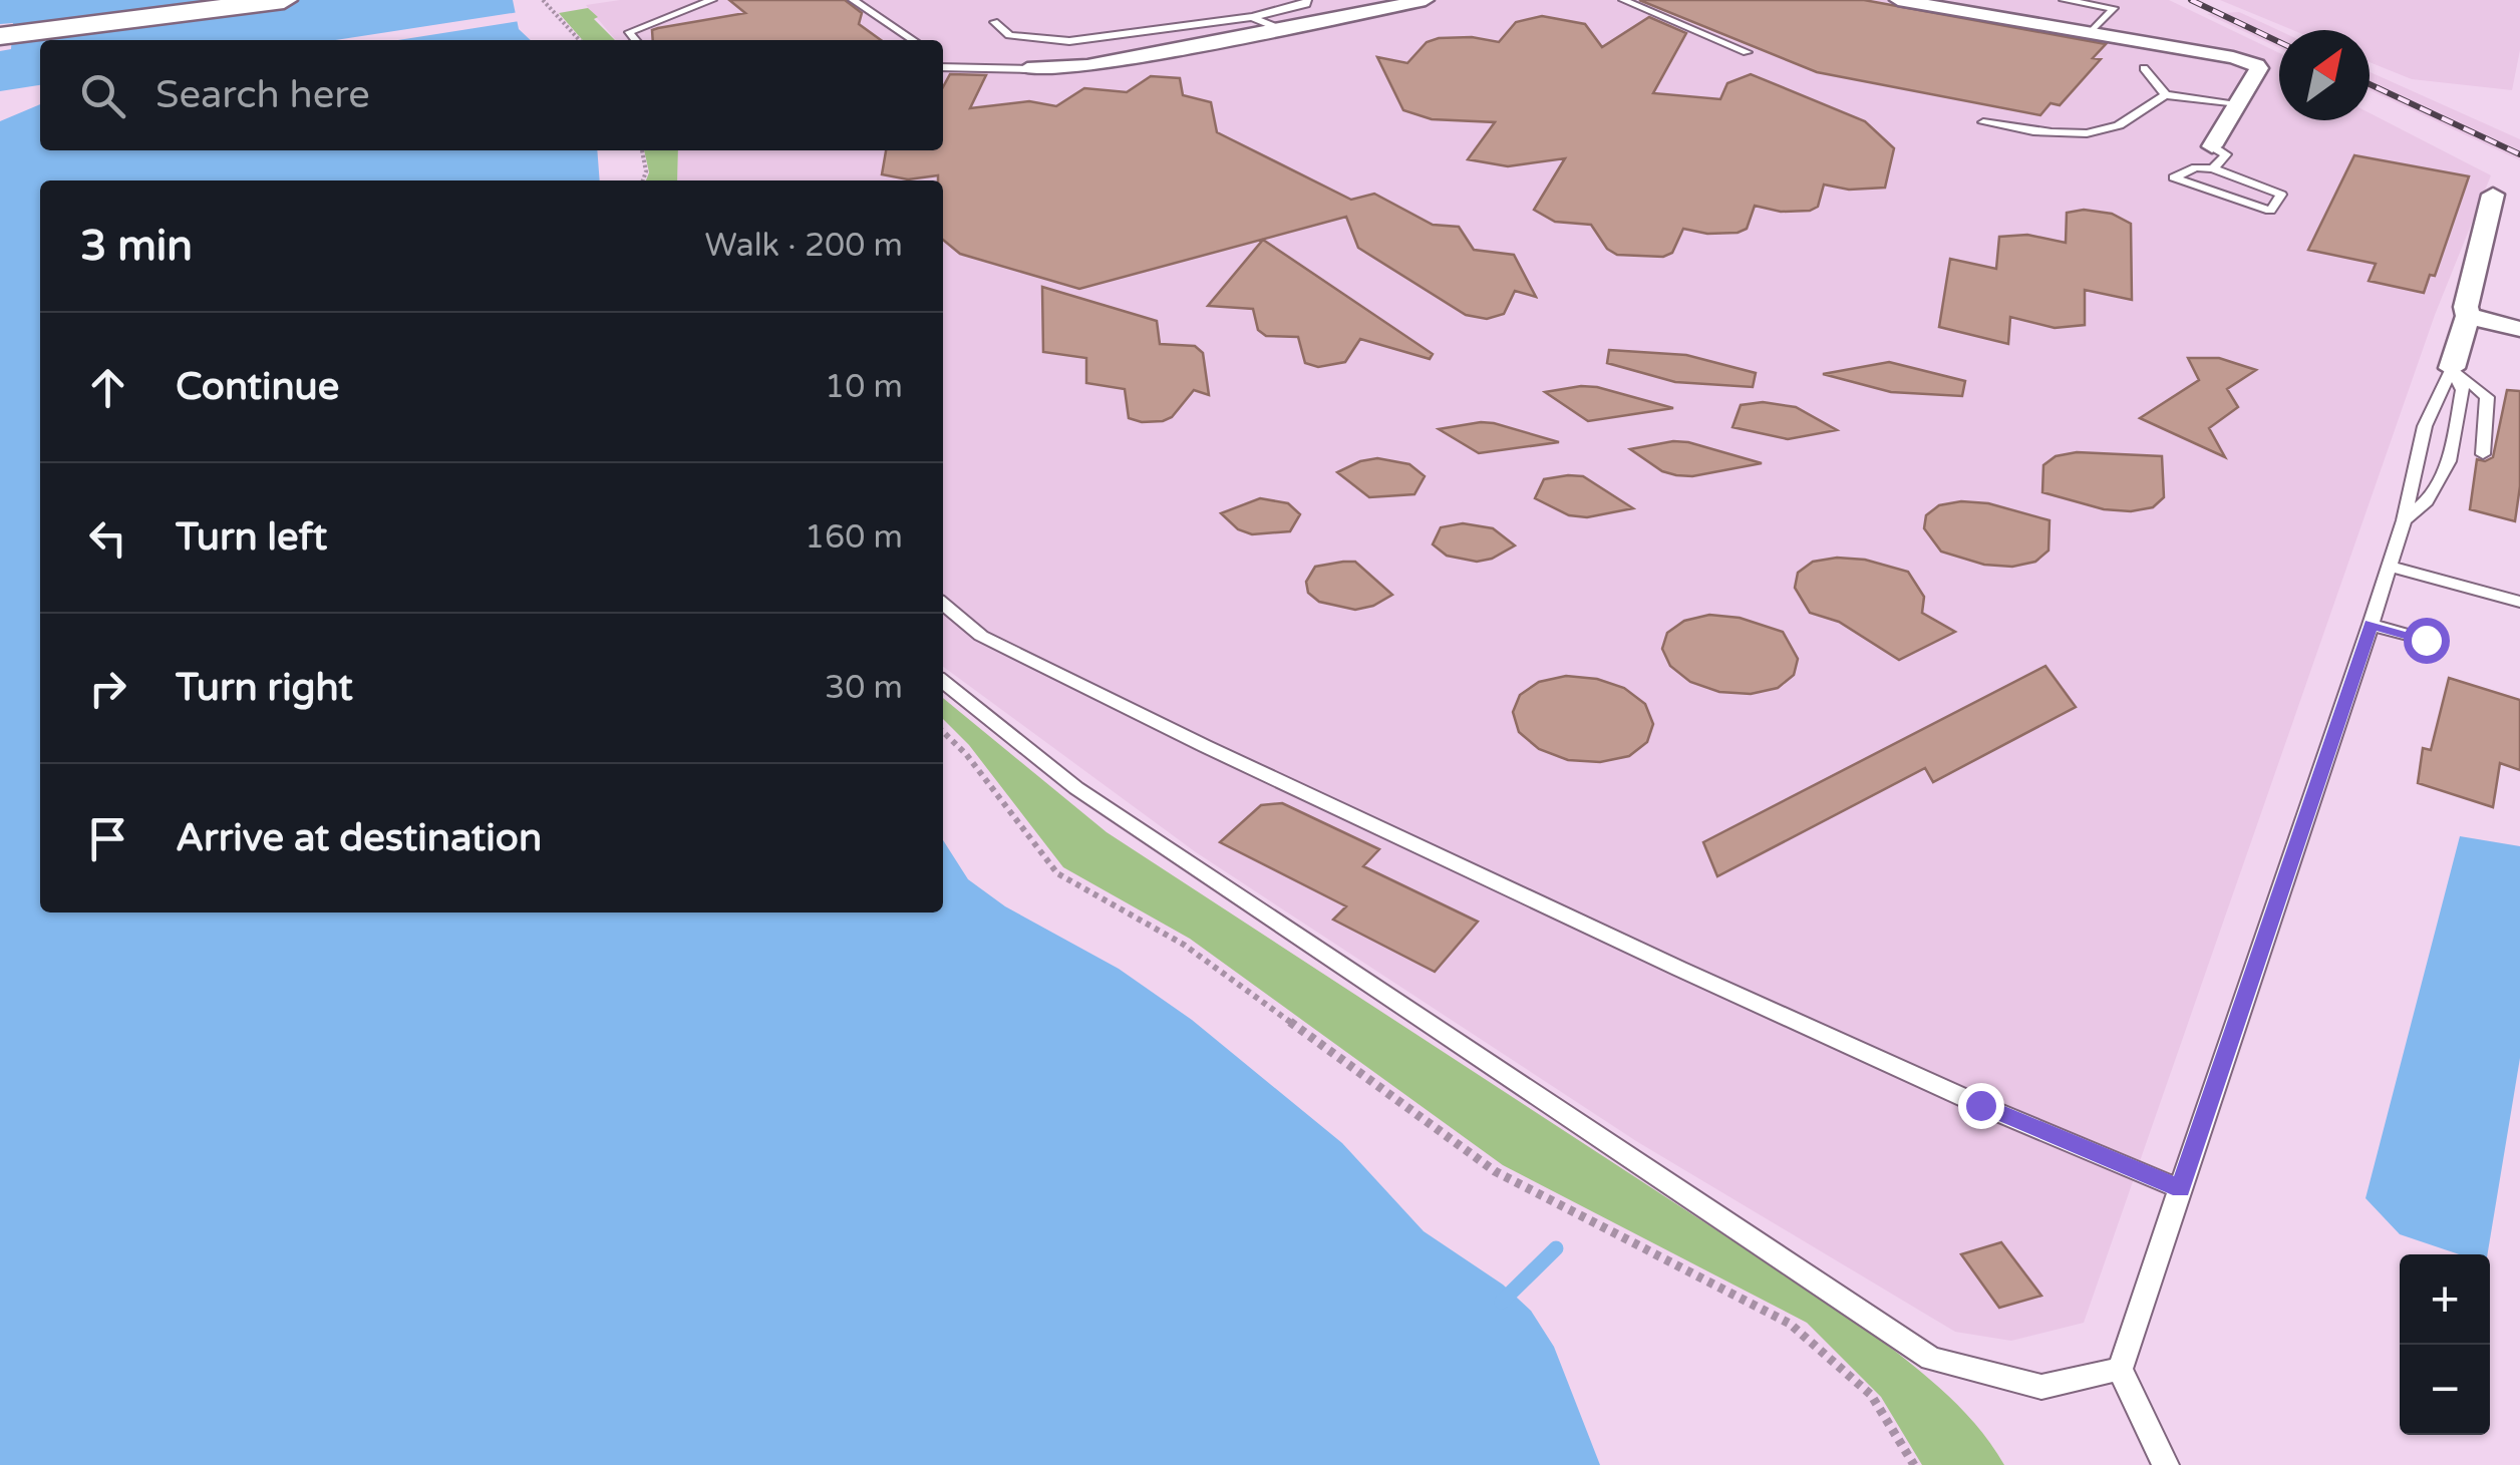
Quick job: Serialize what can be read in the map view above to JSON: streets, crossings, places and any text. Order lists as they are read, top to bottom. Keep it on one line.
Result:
{"north":"top right","page":{"search":"Search here","heading":["3 min","Walk · 200 m"],"list":[["Continue","10 m"],["Turn left","160 m"],["Turn right","30 m"],"Arrive at destination"],"map_buttons":["+","−"]}}
